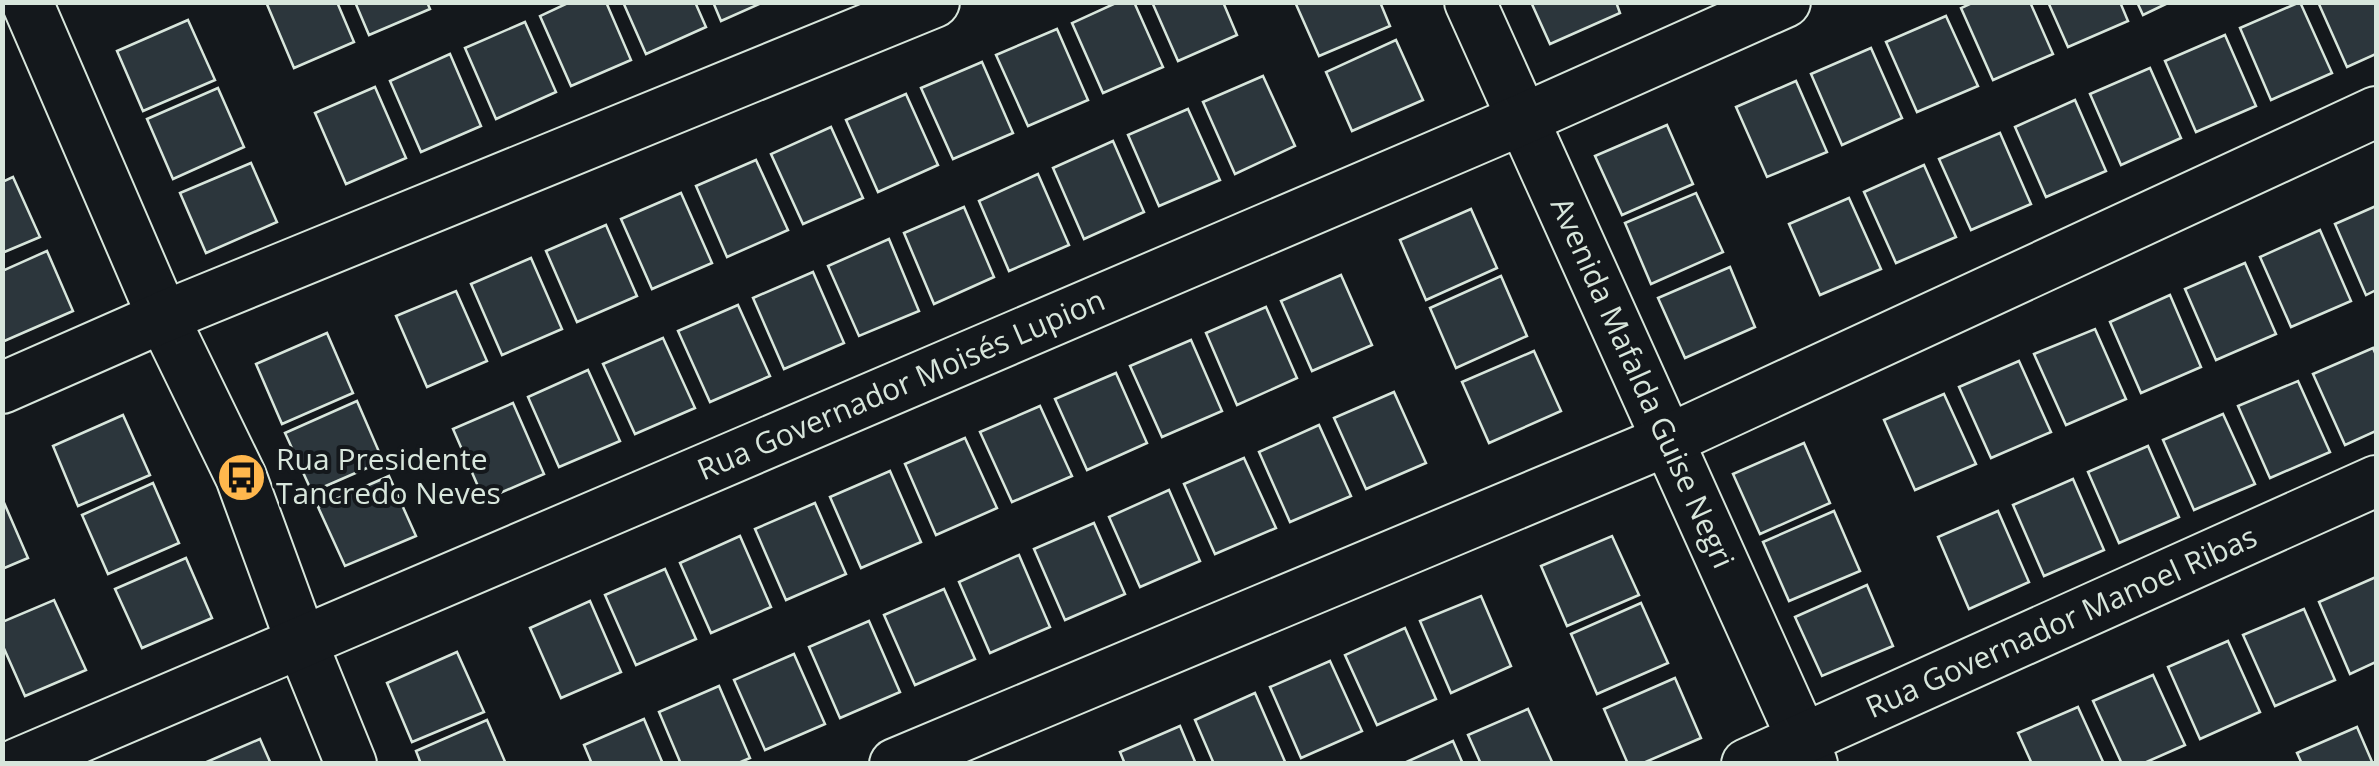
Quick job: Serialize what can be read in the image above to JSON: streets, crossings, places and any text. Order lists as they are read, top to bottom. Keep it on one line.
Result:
{"streets":{"street":["Avenida Mafalda Guise Negri","Rua Governador Moisés Lupion","Rua Governador Manoel Ribas"]},"crossings":[["Avenida Mafalda Guise Negri","Rua Governador Moisés Lupion"],["Avenida Mafalda Guise Negri","Rua Governador Manoel Ribas"]],"places":{"bus stop":["Rua Presidente Tancredo Neves"]}}
